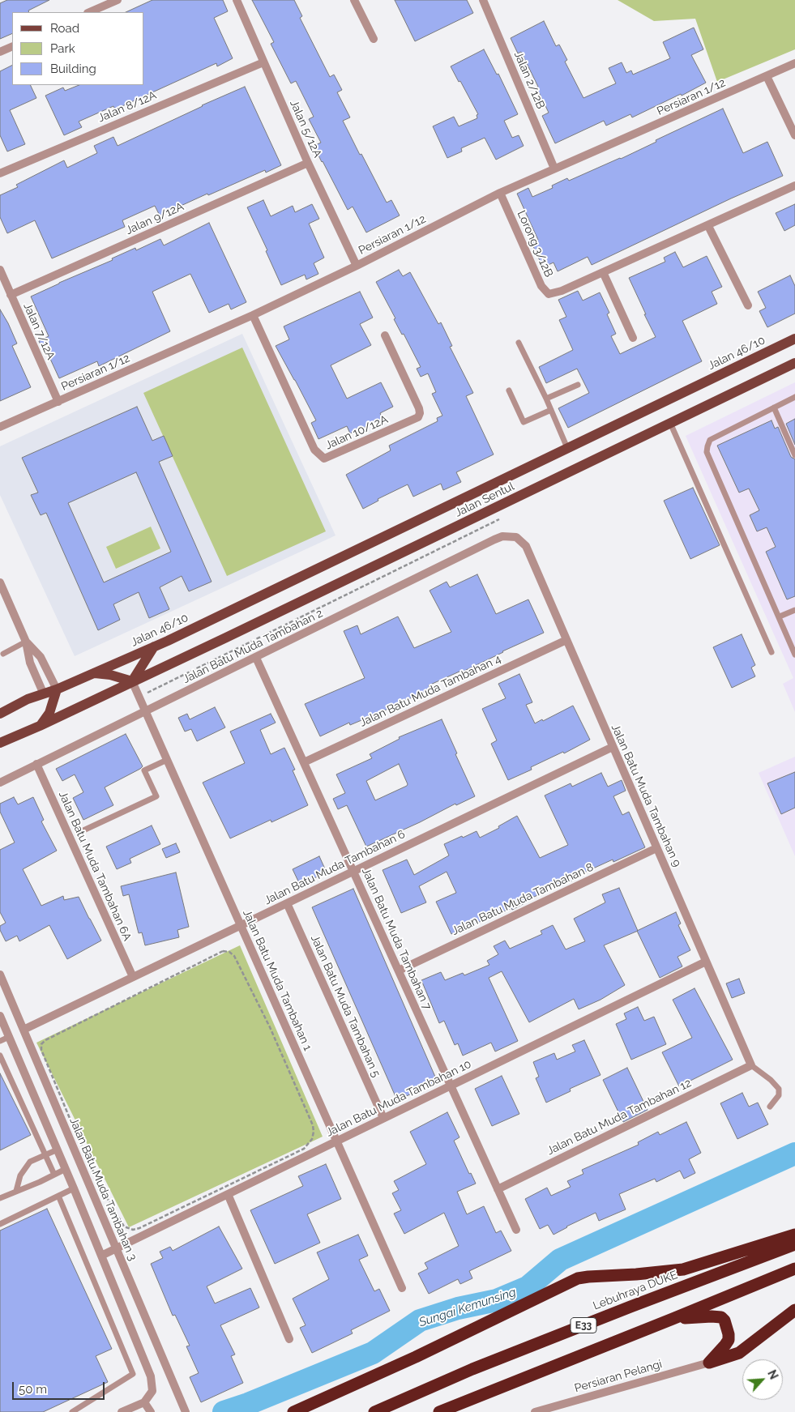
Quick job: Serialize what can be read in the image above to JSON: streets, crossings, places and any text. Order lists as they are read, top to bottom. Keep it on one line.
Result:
{"streets":{"highway":["Lebuhraya DUKE","E33"],"main road":["Jalan 46/10","Jalan Sentul"],"street":["Jalan 2/12B","Persiaran 1/12","Jalan 8/12A","Jalan 5/12A","Jalan 9/12A","Lorong 3/12B","Jalan 7/12A","Jalan 10/12A","Jalan Batu Muda Tambahan 2","Jalan Batu Muda Tambahan 4","Jalan Batu Muda Tambahan 9","Jalan Batu Muda Tambahan 6A","Jalan Batu Muda Tambahan 6","Jalan Batu Muda Tambahan 8","Jalan Batu Muda Tambahan 7","Jalan Batu Muda Tambahan 1","Jalan Batu Muda Tambahan 5","Jalan Batu Muda Tambahan 10","Jalan Batu Muda Tambahan 12","Jalan Batu Muda Tambahan 3","Persiaran Pelangi"]},"crossings":[["Jalan 2/12B","Persiaran 1/12"],["Persiaran 1/12","Jalan 5/12A"],["Persiaran 1/12","Lorong 3/12B"],["Persiaran 1/12","Jalan 7/12A"],["Persiaran 1/12","Jalan 10/12A"],["Jalan 8/12A","Jalan 5/12A"],["Jalan 5/12A","Jalan 9/12A"],["Jalan 9/12A","Jalan 7/12A"],["Jalan 46/10","Jalan Sentul"],["Jalan Sentul","Jalan Batu Muda Tambahan 1"],["Jalan Batu Muda Tambahan 2","Jalan Batu Muda Tambahan 9"],["Jalan Batu Muda Tambahan 2","Jalan Batu Muda Tambahan 6A"],["Jalan Batu Muda Tambahan 2","Jalan Batu Muda Tambahan 7"],["Jalan Batu Muda Tambahan 2","Jalan Batu Muda Tambahan 1"],["Jalan Batu Muda Tambahan 4","Jalan Batu Muda Tambahan 9"],["Jalan Batu Muda Tambahan 4","Jalan Batu Muda Tambahan 7"],["Jalan Batu Muda Tambahan 9","Jalan Batu Muda Tambahan 6"],["Jalan Batu Muda Tambahan 9","Jalan Batu Muda Tambahan 8"],["Jalan Batu Muda Tambahan 9","Jalan Batu Muda Tambahan 10"],["Jalan Batu Muda Tambahan 9","Jalan Batu Muda Tambahan 12"],["Jalan Batu Muda Tambahan 6A","Jalan Batu Muda Tambahan 6"],["Jalan Batu Muda Tambahan 6","Jalan Batu Muda Tambahan 7"],["Jalan Batu Muda Tambahan 6","Jalan Batu Muda Tambahan 1"],["Jalan Batu Muda Tambahan 6","Jalan Batu Muda Tambahan 5"],["Jalan Batu Muda Tambahan 6","Jalan Batu Muda Tambahan 3"],["Jalan Batu Muda Tambahan 8","Jalan Batu Muda Tambahan 7"],["Jalan Batu Muda Tambahan 7","Jalan Batu Muda Tambahan 10"],["Jalan Batu Muda Tambahan 7","Jalan Batu Muda Tambahan 12"],["Jalan Batu Muda Tambahan 1","Jalan Batu Muda Tambahan 10"],["Jalan Batu Muda Tambahan 5","Jalan Batu Muda Tambahan 10"],["Jalan Batu Muda Tambahan 10","Jalan Batu Muda Tambahan 3"]],"water":["Sungai Kemunsing"],"legend":["Road","Park","Building"],"scale_bar":"50 m","north":"top right"}
